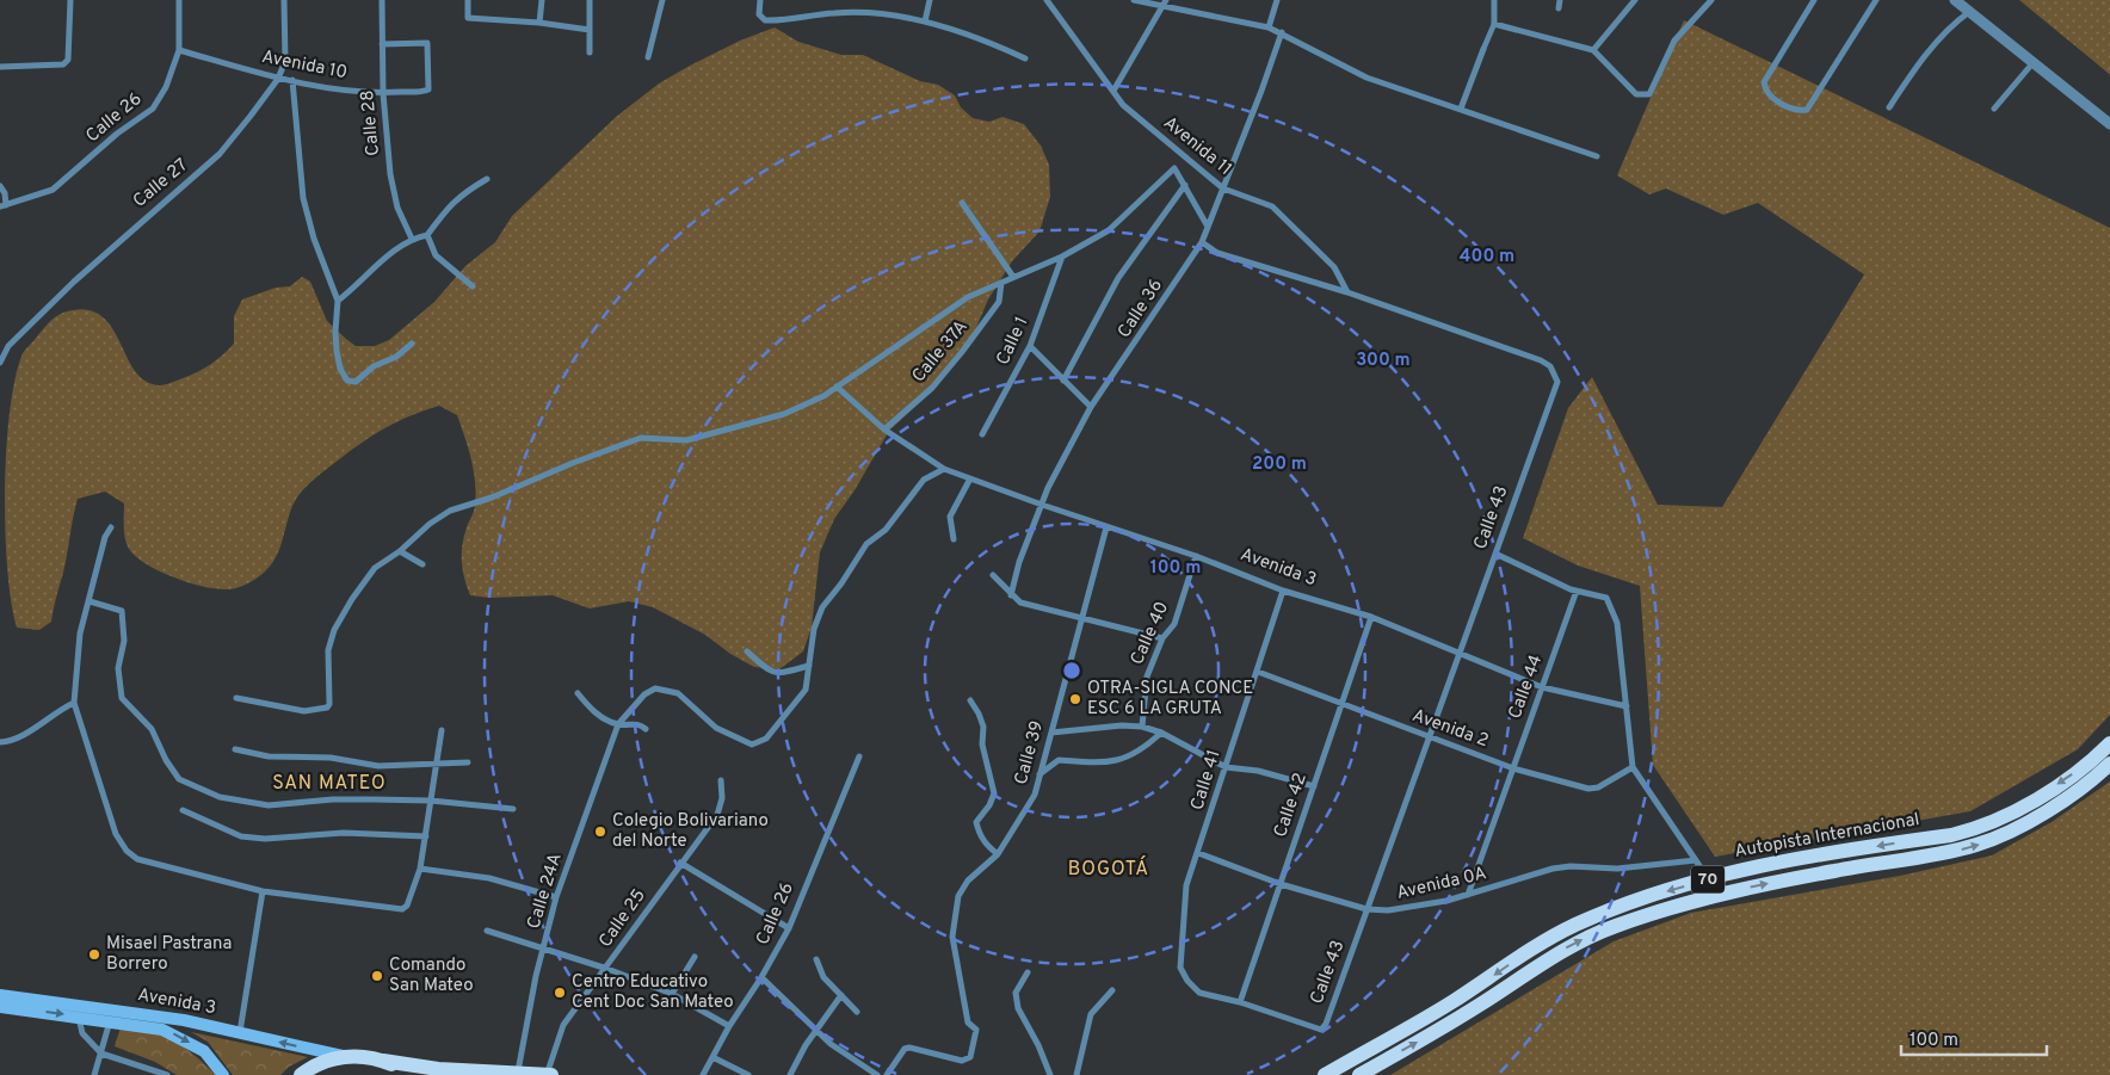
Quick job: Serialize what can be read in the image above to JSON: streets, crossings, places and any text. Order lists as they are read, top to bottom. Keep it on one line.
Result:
{"streets":{"main road":["Avenida 3","Autopista Internacional","70"],"street":["Avenida 10","Calle 26","Calle 28","Avenida 11","Calle 27","Calle 36","Calle 1","Calle 37A","Calle 43","Calle 40","Calle 44","Avenida 2","Calle 39","Calle 41","Calle 42","Avenida 0A","Calle 24A","Calle 25"]},"crossings":[["Avenida 10","Calle 26"],["Avenida 10","Calle 28"],["Avenida 10","Calle 27"],["Avenida 11","Calle 36"],["Avenida 11","Calle 43"],["Calle 36","Calle 43"],["Calle 36","Avenida 3"],["Calle 37A","Avenida 3"],["Calle 43","Avenida 3"],["Calle 43","Avenida 2"],["Calle 43","Calle 41"],["Calle 43","Calle 42"],["Calle 43","Avenida 0A"],["Avenida 3","Calle 40"],["Avenida 3","Calle 44"],["Avenida 3","Calle 39"],["Avenida 3","Calle 41"],["Avenida 3","Calle 42"],["Calle 44","Avenida 2"],["Calle 44","Avenida 0A"],["Avenida 2","Calle 41"],["Avenida 2","Calle 42"],["Calle 41","Calle 42"],["Calle 41","Avenida 0A"],["Calle 42","Avenida 0A"]],"districts":["SAN MATEO","BOGOTÁ"],"places":["OTRA-SIGLA CONCE ESC 6 LA GRUTA","Colegio Bolivariano del Norte","Misael Pastrana Borrero","Comando San Mateo","Centro Educativo Cent Doc San Mateo"],"scale_bar":"100 m","rings":["400 m","300 m","200 m","100 m"]}
